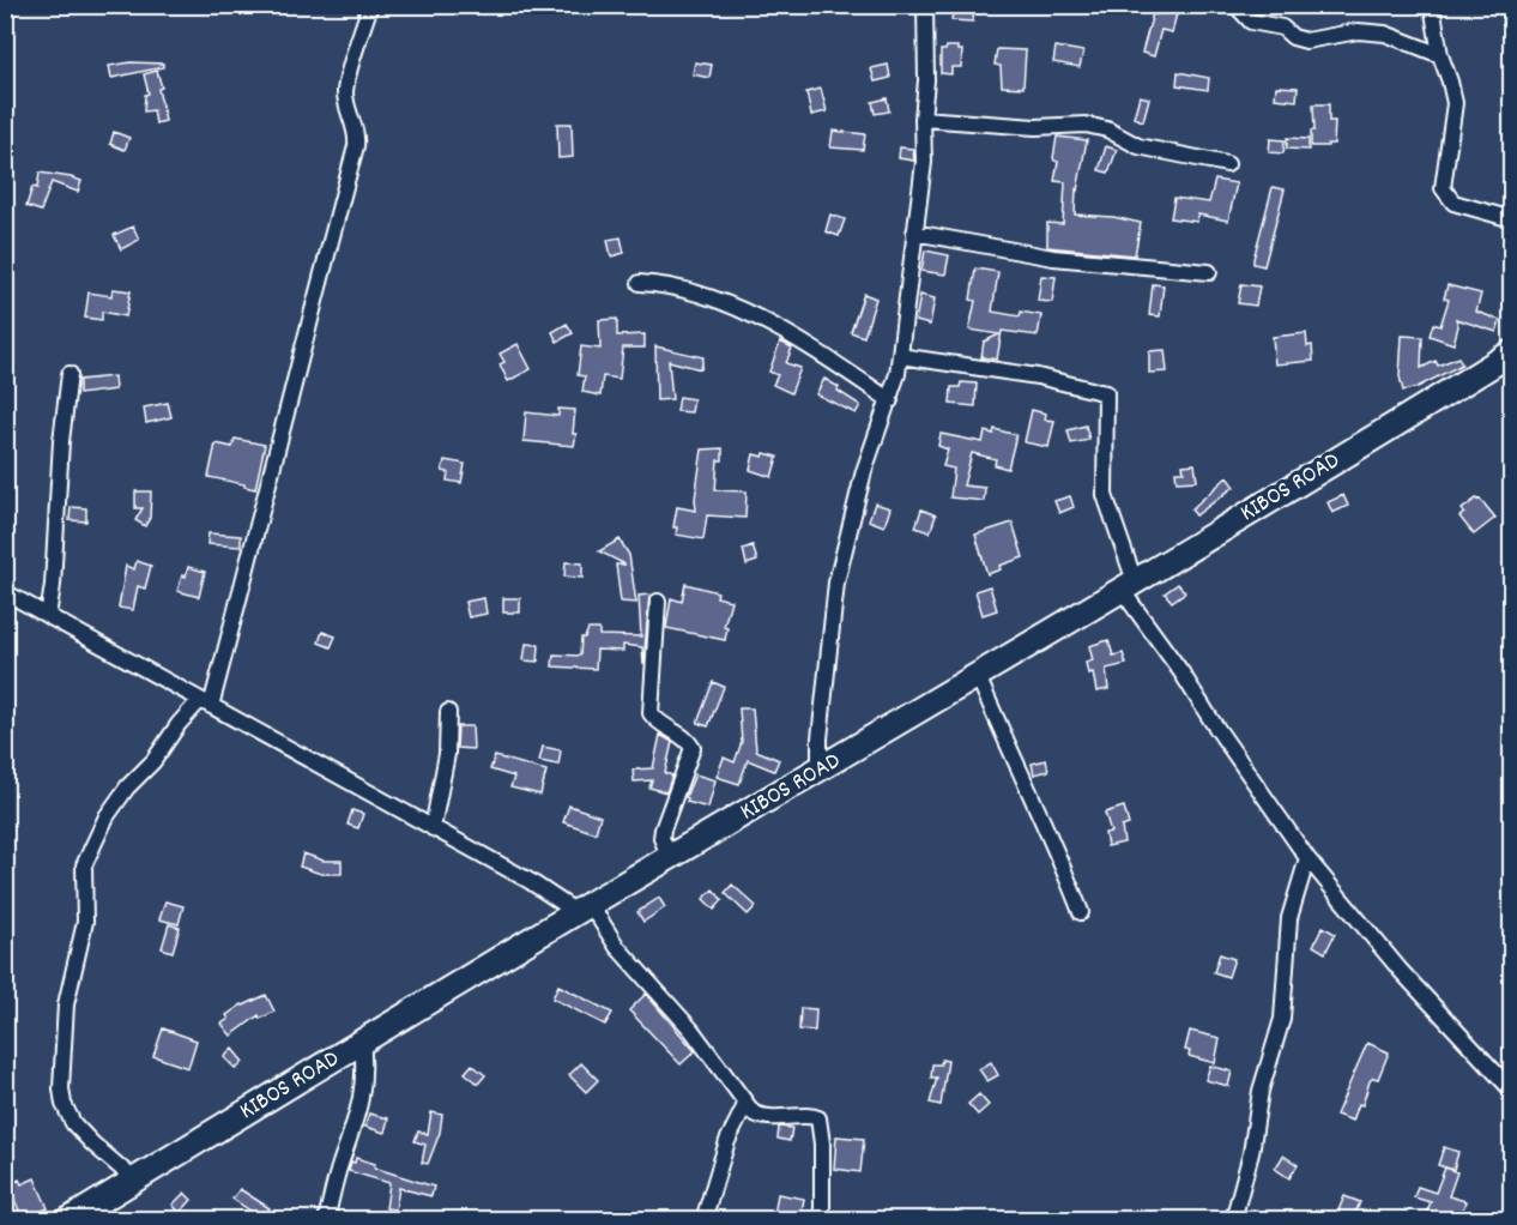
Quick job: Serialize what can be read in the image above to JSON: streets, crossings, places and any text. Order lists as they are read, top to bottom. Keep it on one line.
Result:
{"streets":{"main road":["KIBOS ROAD"]}}
